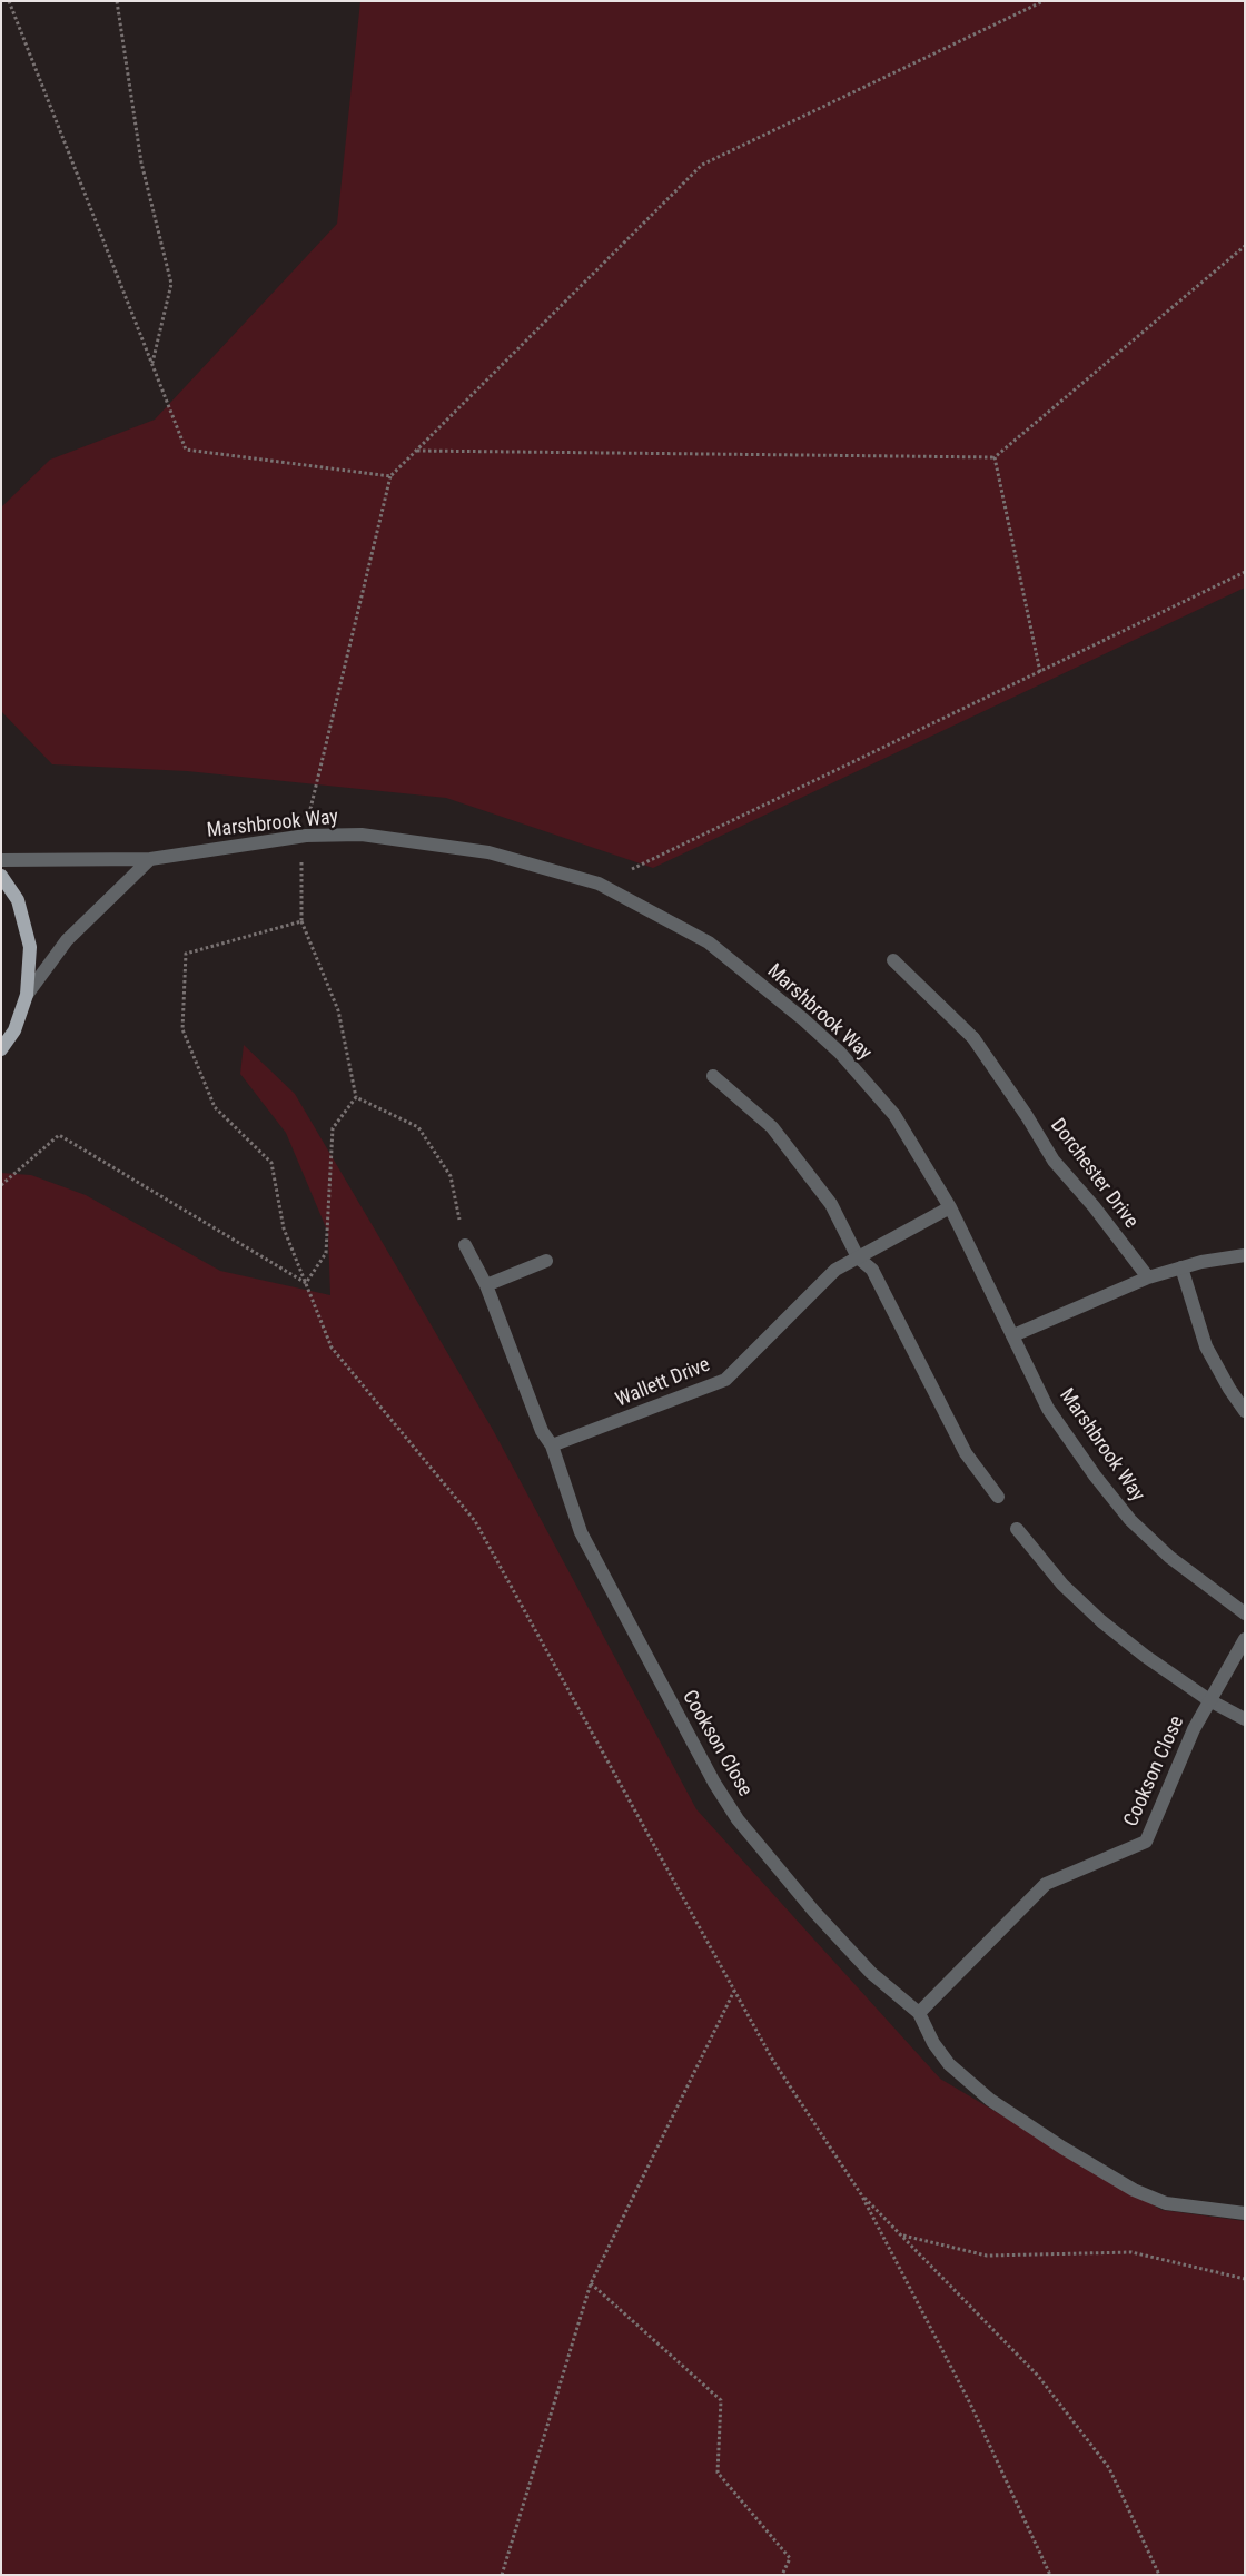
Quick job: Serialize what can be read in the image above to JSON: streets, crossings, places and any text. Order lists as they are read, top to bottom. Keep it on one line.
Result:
{"streets":{"street":["Marshbrook Way","Dorchester Drive","Wallett Drive","Cookson Close"]},"crossings":[["Marshbrook Way","Wallett Drive"],["Wallett Drive","Cookson Close"]]}
